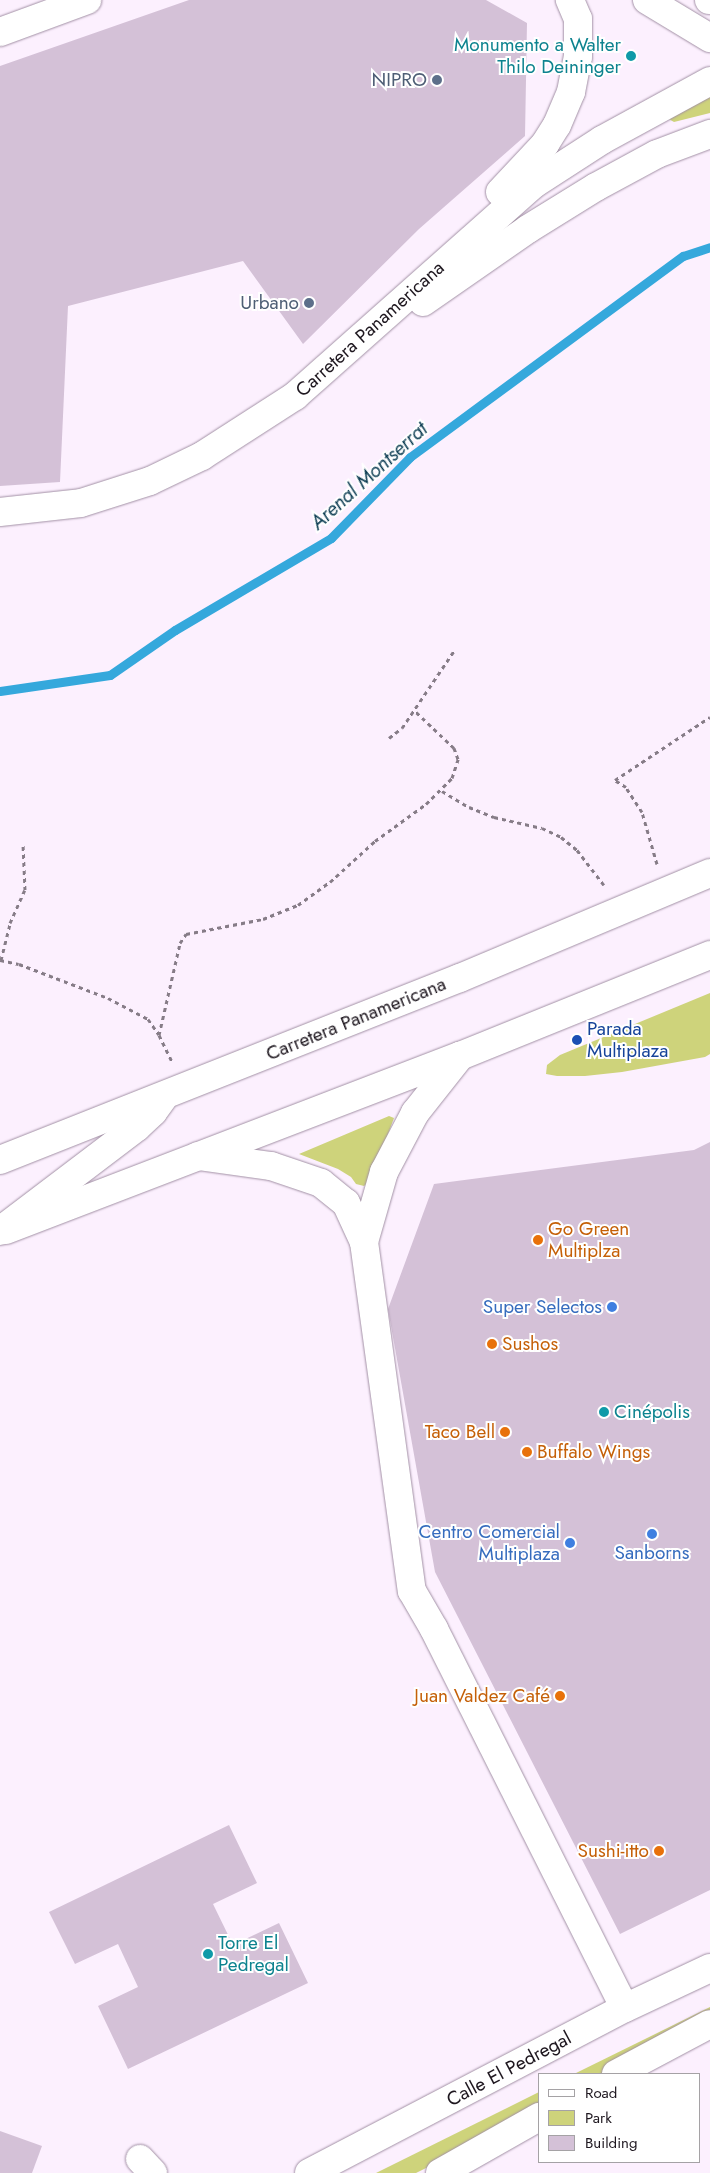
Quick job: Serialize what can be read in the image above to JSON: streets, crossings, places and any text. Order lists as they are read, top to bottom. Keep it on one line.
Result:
{"streets":{"main road":["Carretera Panamericana","Calle El Pedregal"]},"water":["Arenal Montserrat"],"places":["Monumento a Walter Thilo Deininger","NIPRO","Urbano","Parada Multiplaza","Go Green Multiplza","Super Selectos","Sushos","Cinépolis","Taco Bell","Buffalo Wings","Sanborns","Centro Comercial Multiplaza","Juan Valdez Café","Sushi-itto","Torre El Pedregal"],"legend":["Road","Park","Building"]}
